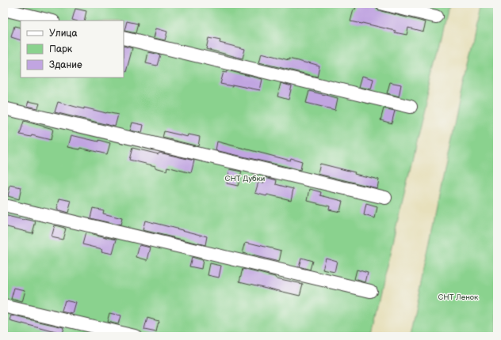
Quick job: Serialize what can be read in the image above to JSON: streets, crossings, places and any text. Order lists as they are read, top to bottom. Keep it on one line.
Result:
{"parks":["СНТ Дубки","СНТ Ленок"],"legend":["Улица","Парк","Здание"]}
